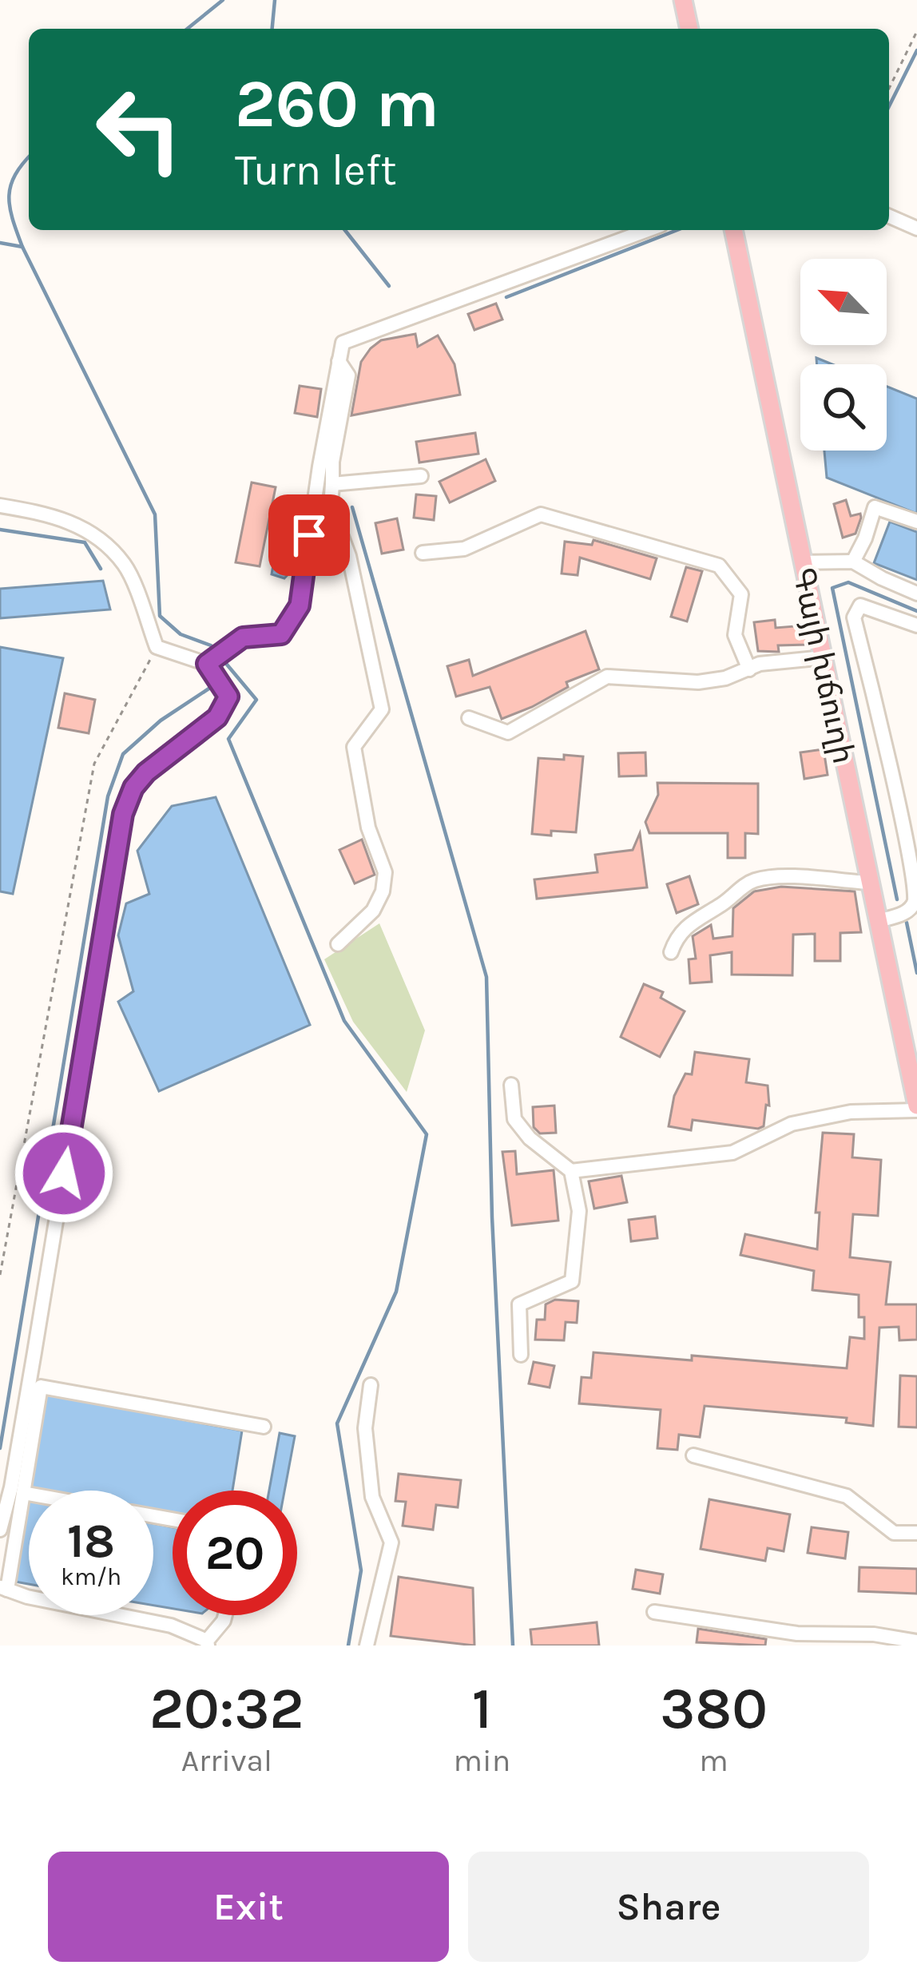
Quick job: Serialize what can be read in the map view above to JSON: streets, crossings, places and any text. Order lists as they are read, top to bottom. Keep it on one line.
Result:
{"streets":{"main road":["Գայի խճուղի"]},"north":"top left","page":{"turn":["260 m","Turn left"],"speed":"18 km/h","limit":"20","eta":["20:32","Arrival","1","min","380","m"],"buttons":["Exit","Share"]}}
